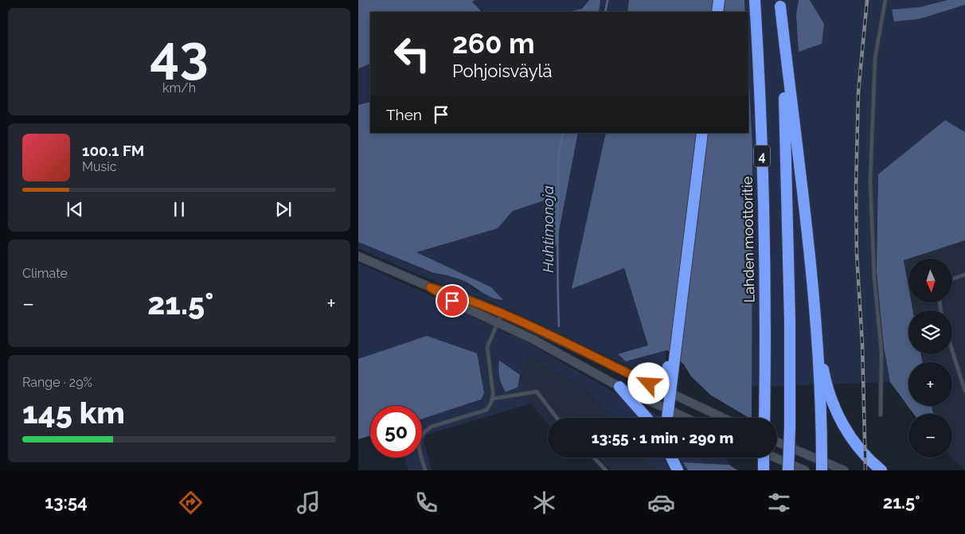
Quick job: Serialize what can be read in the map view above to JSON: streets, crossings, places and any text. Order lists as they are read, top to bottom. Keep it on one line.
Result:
{"streets":{"highway":["4","Lahden moottoritie"]},"water":["Huhtimonoja"],"north":"bottom","page":{"tile":[["43","km/h"],"Climate",["Range · 29%","145 km"]],"turn":["260 m","Pohjoisväylä"],"then":"Then","song":["100.1 FM","Music"],"map_buttons":["+","−"],"heat":["−","21.5°","+"],"limit":"50","trip":"13:55 · 1 min · 290 m","tabs":["13:54","21.5°"]}}
